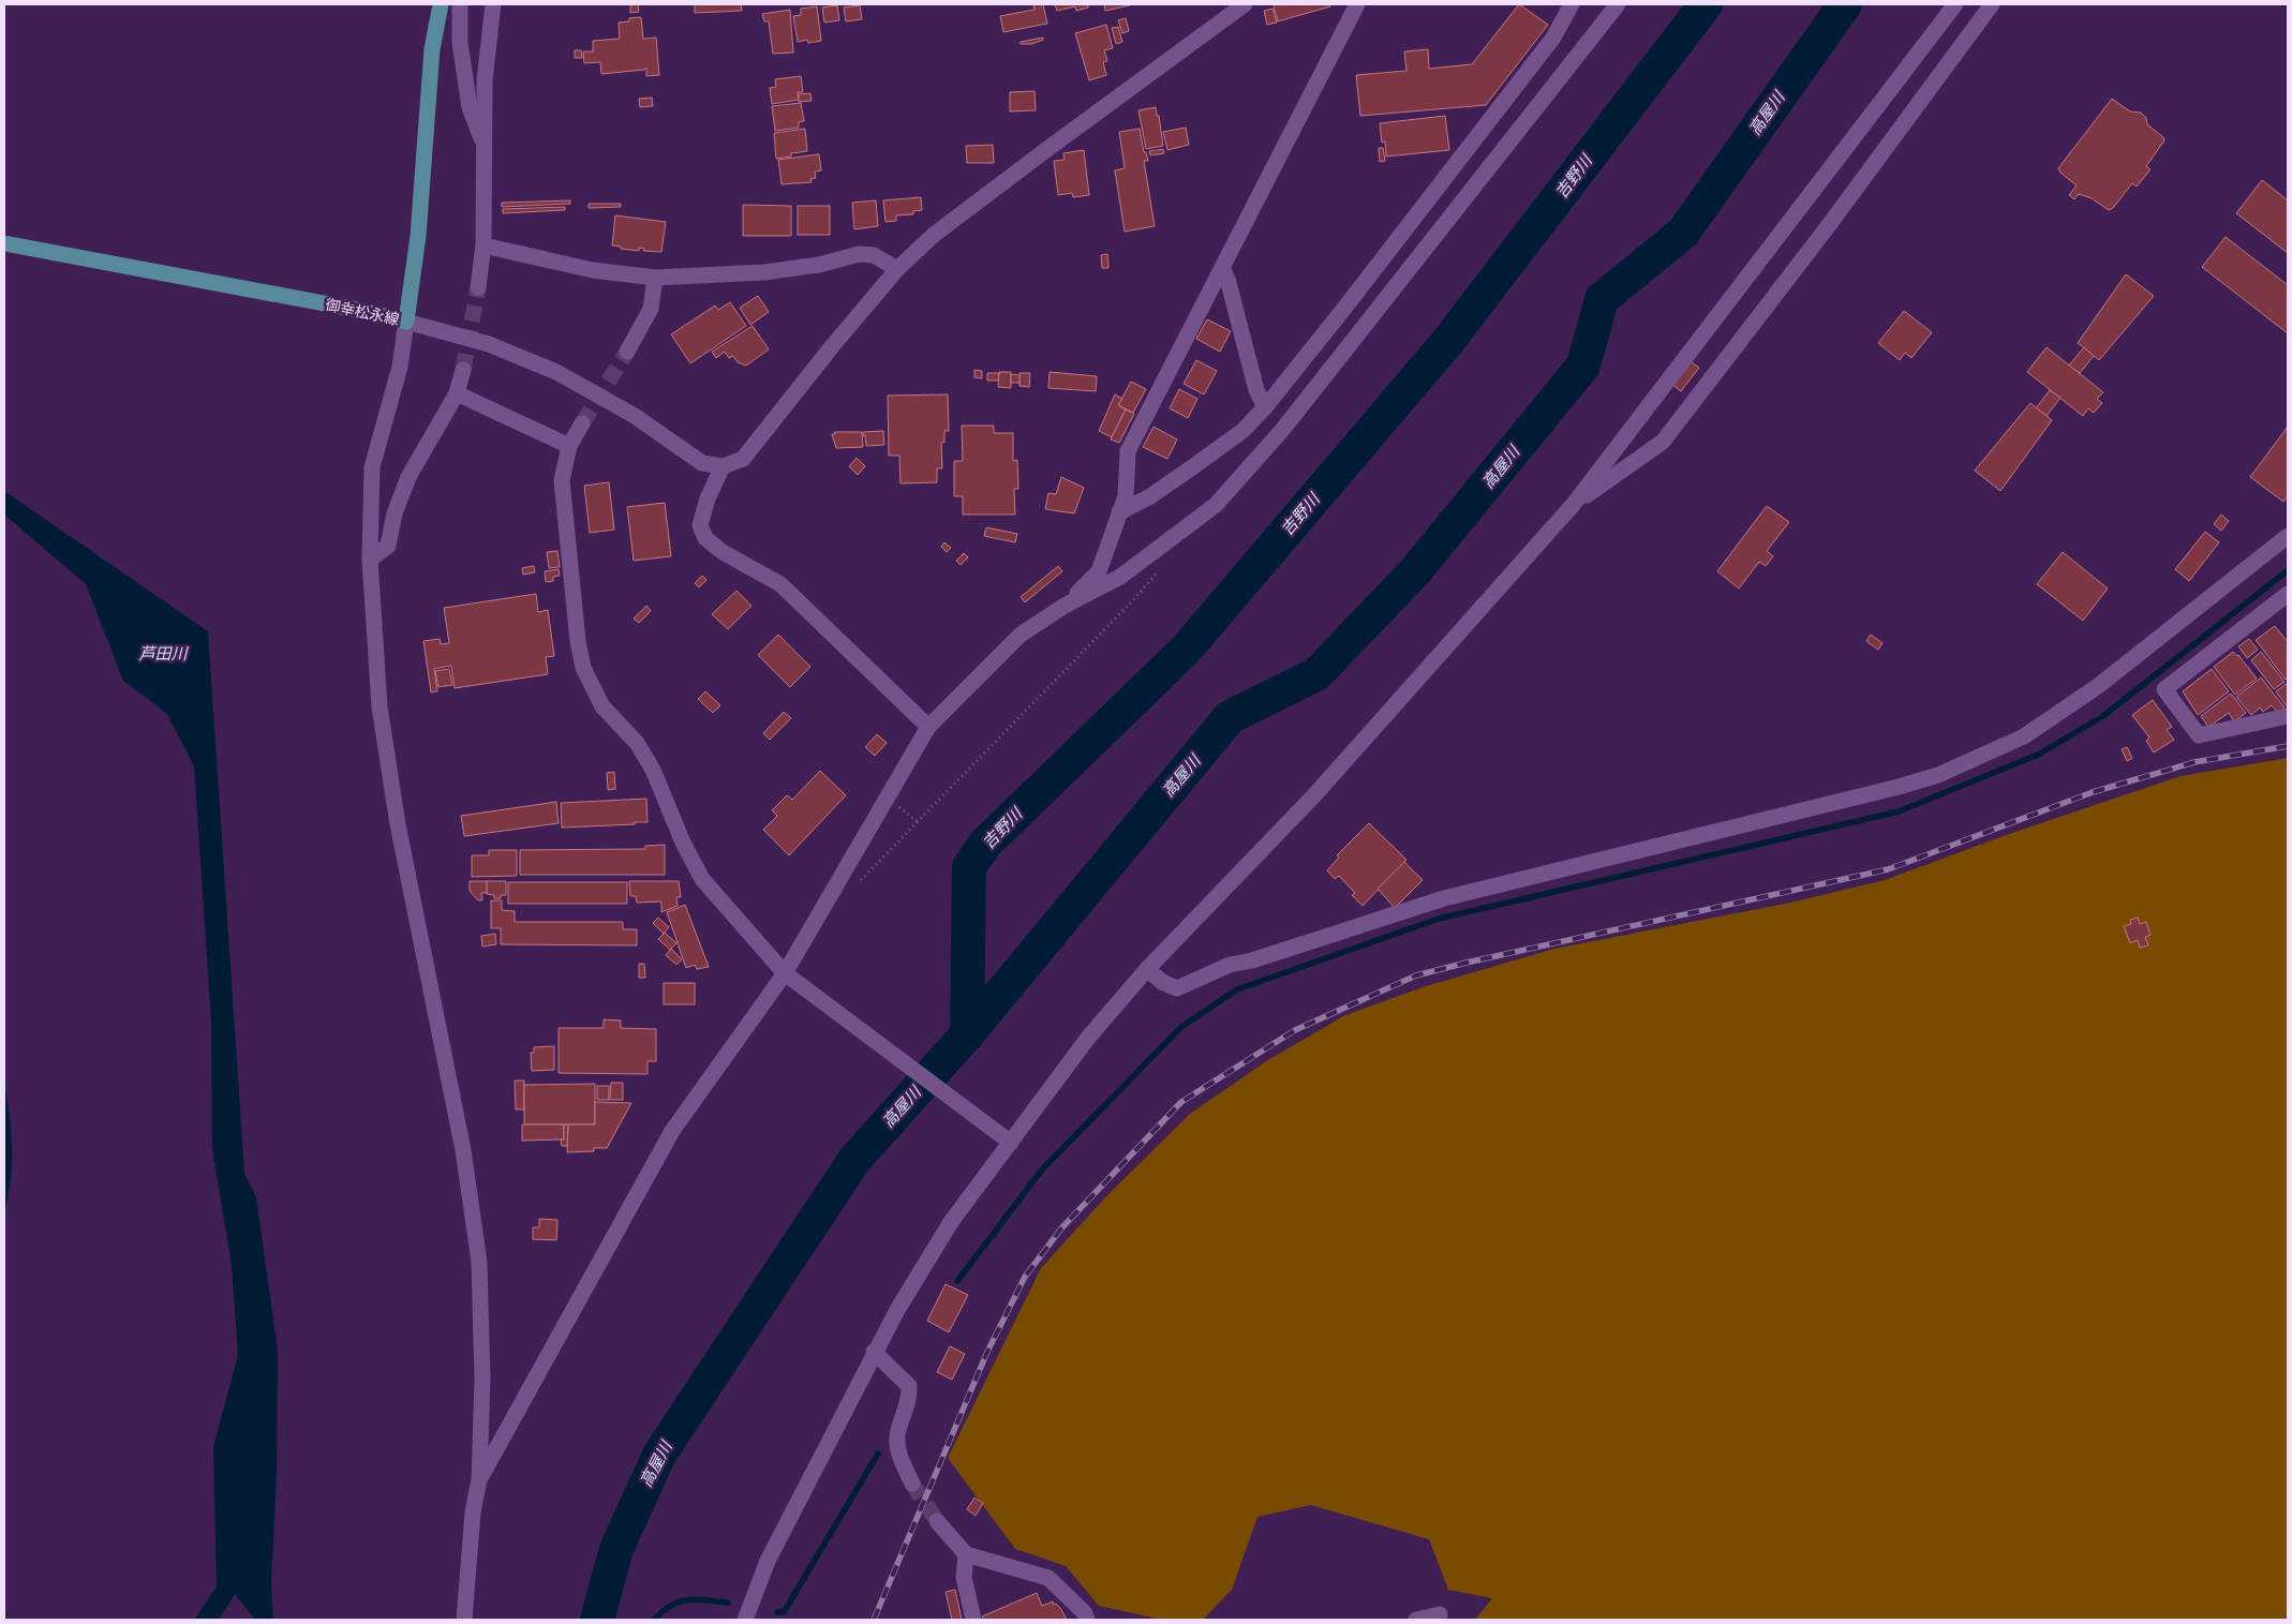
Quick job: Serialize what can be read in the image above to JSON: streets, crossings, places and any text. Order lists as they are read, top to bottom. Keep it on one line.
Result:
{"streets":{"main road":["御幸松永線"]},"water":["高屋川","吉野川","芦田川"]}
